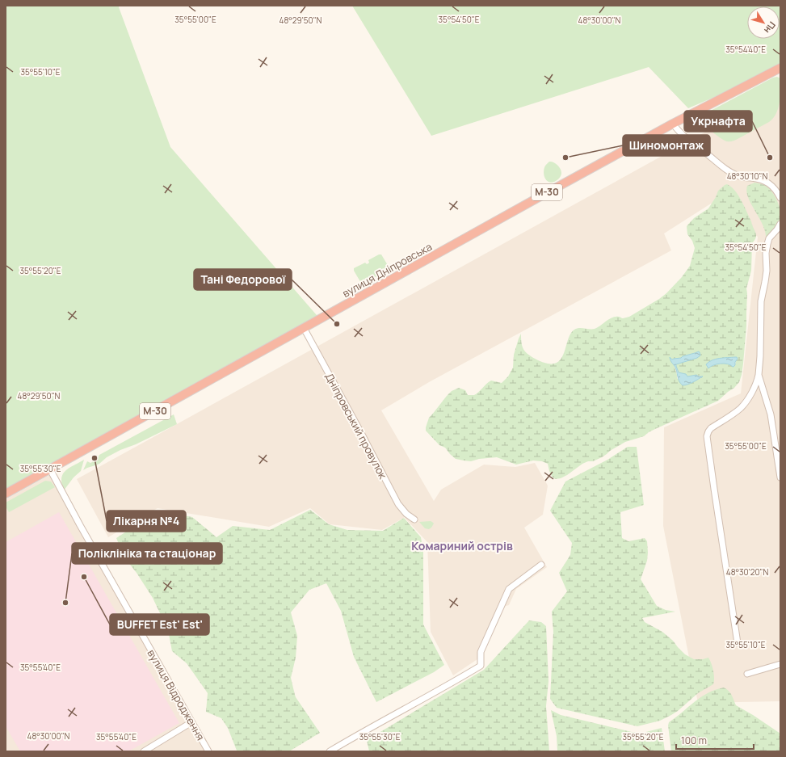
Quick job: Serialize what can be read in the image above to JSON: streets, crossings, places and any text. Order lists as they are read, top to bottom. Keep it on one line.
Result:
{"streets":{"highway":["М-30","вулиця Дніпровська"],"street":["Дніпровський провулок","вулиця Відродження"]},"crossings":[["вулиця Дніпровська","Дніпровський провулок"],["вулиця Дніпровська","вулиця Відродження"]],"districts":["Комариний острів"],"places":["Шиномонтаж","Укрнафта","Тані Федорової","Лікарня №4","BUFFET Est' Est'","Поліклініка та стаціонар"],"scale_bar":"100 m","north":"bottom right","coordinates":["35°55'00\"E","35°54'50\"E","48°29'50\"N","48°30'00\"N","35°54'40\"E","35°55'10\"E","48°30'10\"N","35°55'20\"E","35°55'30\"E","48°30'20\"N","35°55'40\"E"]}
